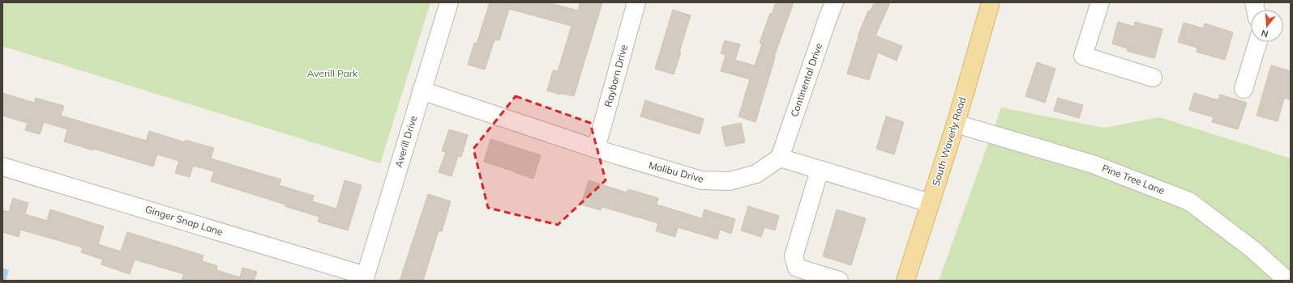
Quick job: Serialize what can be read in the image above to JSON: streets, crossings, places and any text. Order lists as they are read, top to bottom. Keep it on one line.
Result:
{"streets":{"main road":["South Waverly Road"],"street":["Rayborn Drive","Continental Drive","Averill Drive","Malibu Drive","Pine Tree Lane","Ginger Snap Lane"]},"crossings":[["Rayborn Drive","Malibu Drive"],["Continental Drive","Malibu Drive"],["Averill Drive","Malibu Drive"],["Averill Drive","Ginger Snap Lane"],["South Waverly Road","Pine Tree Lane"]],"parks":["Averill Park"],"north":"bottom"}
